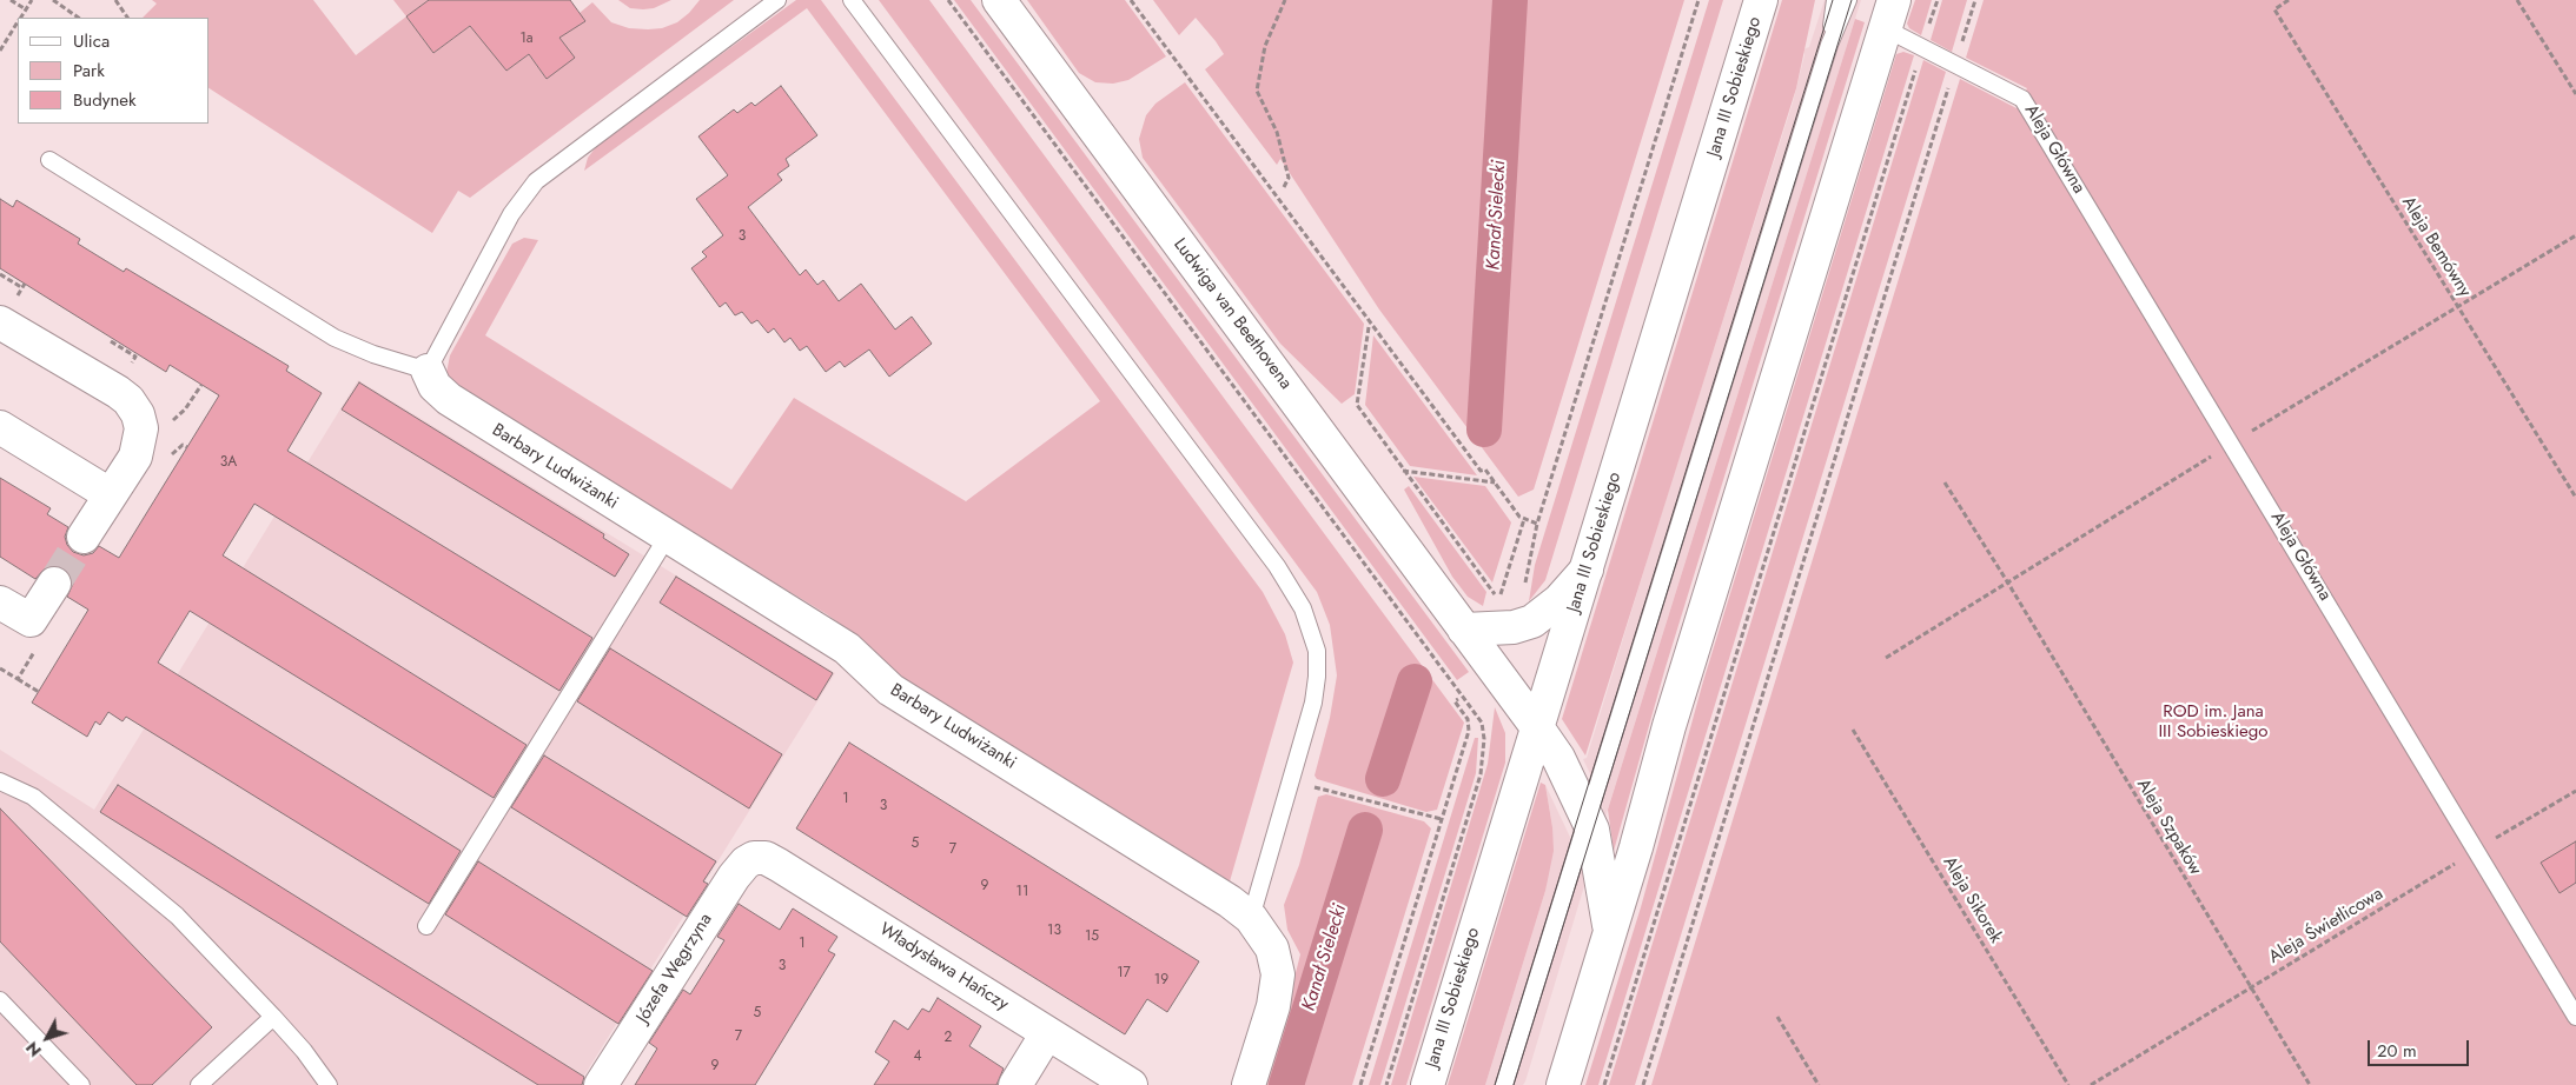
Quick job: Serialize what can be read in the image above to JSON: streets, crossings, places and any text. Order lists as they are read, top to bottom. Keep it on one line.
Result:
{"streets":{"street":["Jana III Sobieskiego","Ludwiga van Beethovena","Barbary Ludwiżanki","Władysława Hańczy","Józefa Węgrzyna"],"lane":["Aleja Główna"],"path":["Aleja Bemówny","Aleja Szpaków","Aleja Sikorek","Aleja Świetlicowa"]},"crossings":[["Jana III Sobieskiego","Ludwiga van Beethovena"],["Aleja Główna","Aleja Świetlicowa"],["Aleja Szpaków","Aleja Świetlicowa"],["Władysława Hańczy","Józefa Węgrzyna"]],"water":["Kanał Sielecki"],"parks":["ROD im. Jana III Sobieskiego"],"house_numbers":["1a","3","3A","1","3","5","7","9","11","13","15","1","3","17","19","5","7","2","4","9"],"legend":["Ulica","Park","Budynek"],"scale_bar":"20 m","north":"bottom left"}
